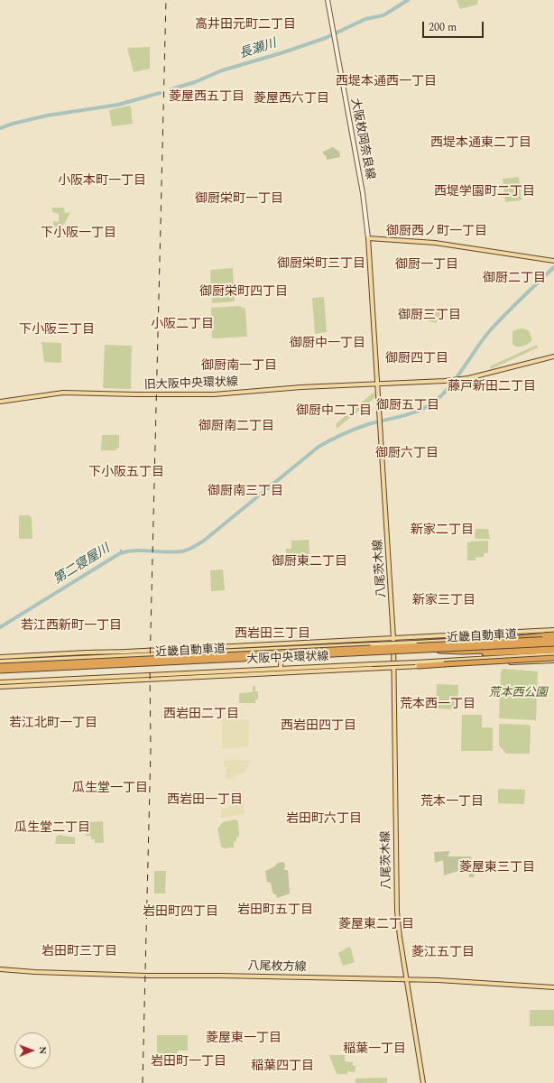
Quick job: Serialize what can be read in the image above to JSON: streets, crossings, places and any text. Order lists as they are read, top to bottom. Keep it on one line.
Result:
{"streets":{"highway":["近畿自動車道"],"main road":["大阪枚岡奈良線","旧大阪中央環状線","八尾茨木線","大阪中央環状線","八尾枚方線"]},"crossings":[["大阪枚岡奈良線","八尾茨木線"],["旧大阪中央環状線","八尾茨木線"],["八尾茨木線","八尾枚方線"]],"districts":["高井田元町二丁目","西堤本通西一丁目","菱屋西五丁目","菱屋西六丁目","西堤本通東二丁目","小阪本町一丁目","西堤学園町二丁目","御厨栄町一丁目","御厨西ノ町一丁目","下小阪一丁目","御厨栄町三丁目","御厨一丁目","御厨二丁目","御厨栄町四丁目","御厨三丁目","小阪二丁目","下小阪三丁目","御厨中一丁目","御厨四丁目","御厨南一丁目","藤戸新田二丁目","御厨五丁目","御厨中二丁目","御厨南二丁目","御厨六丁目","下小阪五丁目","御厨南三丁目","新家二丁目","御厨東二丁目","新家三丁目","若江西新町一丁目","西岩田三丁目","荒本西一丁目","西岩田二丁目","若江北町一丁目","西岩田四丁目","瓜生堂一丁目","西岩田一丁目","荒本一丁目","岩田町六丁目","瓜生堂二丁目","菱屋東三丁目","岩田町五丁目","岩田町四丁目","菱屋東二丁目","岩田町三丁目","菱江五丁目","菱屋東一丁目","稲葉一丁目","岩田町一丁目","稲葉四丁目"],"water":["長瀬川","第二寝屋川"],"parks":["荒本西公園"],"scale_bar":"200 m","north":"right"}
